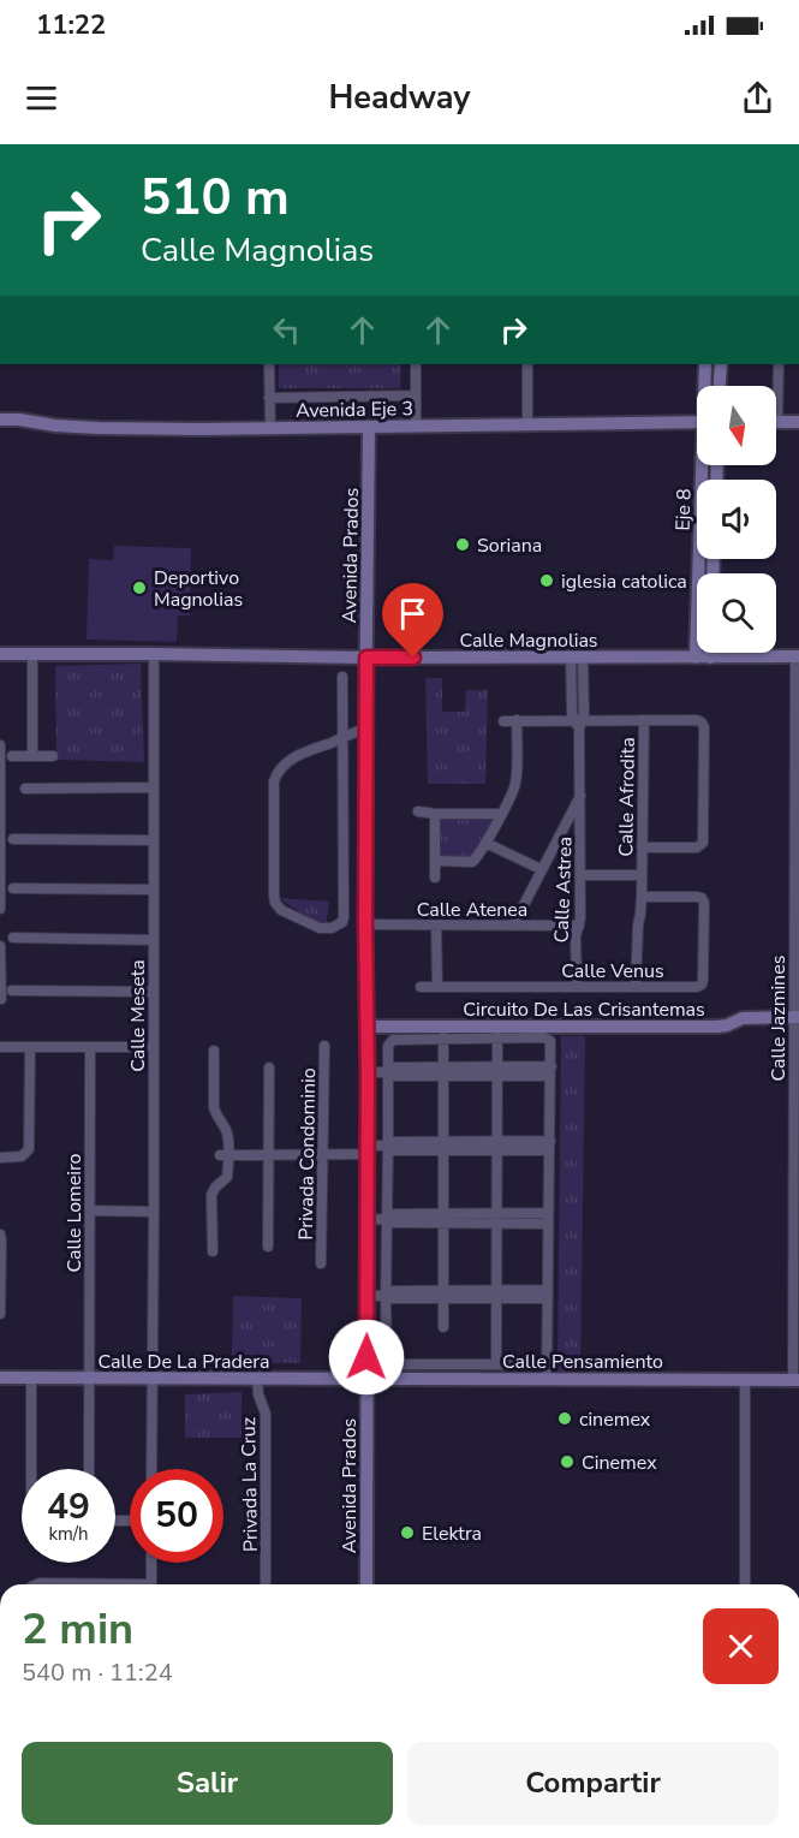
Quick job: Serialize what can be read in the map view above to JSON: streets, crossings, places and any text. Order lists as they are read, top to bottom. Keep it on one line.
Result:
{"streets":{"main road":["Avenida Eje 3","Eje 8","Avenida Prados","Calle Magnolias","Circuito De Las Crisantemas","Calle De La Pradera","Calle Pensamiento"],"street":["Calle Afrodita","Calle Astrea","Calle Atenea","Calle Venus","Calle Meseta","Calle Jazmines","Privada Condominio","Calle Lomeiro","Privada La Cruz"]},"crossings":[["Avenida Eje 3","Avenida Prados"],["Eje 8","Calle Magnolias"],["Avenida Prados","Calle Magnolias"],["Avenida Prados","Calle Atenea"],["Avenida Prados","Circuito De Las Crisantemas"],["Avenida Prados","Calle De La Pradera"],["Avenida Prados","Calle Pensamiento"],["Calle Magnolias","Calle Astrea"],["Calle Magnolias","Calle Meseta"],["Calle Magnolias","Calle Jazmines"],["Calle Afrodita","Calle Astrea"],["Calle Afrodita","Calle Venus"],["Calle Astrea","Calle Atenea"],["Calle Astrea","Calle Venus"],["Circuito De Las Crisantemas","Calle Jazmines"],["Calle Meseta","Calle De La Pradera"],["Calle Jazmines","Calle Pensamiento"],["Calle Lomeiro","Calle De La Pradera"],["Calle De La Pradera","Calle Pensamiento"],["Calle De La Pradera","Privada La Cruz"]],"places":["Soriana","iglesia catolica","Deportivo Magnolias","cinemex","Cinemex","Elektra"],"north":"bottom","page":{"status":"11:22","header":"Headway","turn":["510 m","Calle Magnolias"],"speed":"49 km/h","limit":"50","heading":["2 min","540 m · 11:24"],"buttons":["Salir","Compartir"]}}
